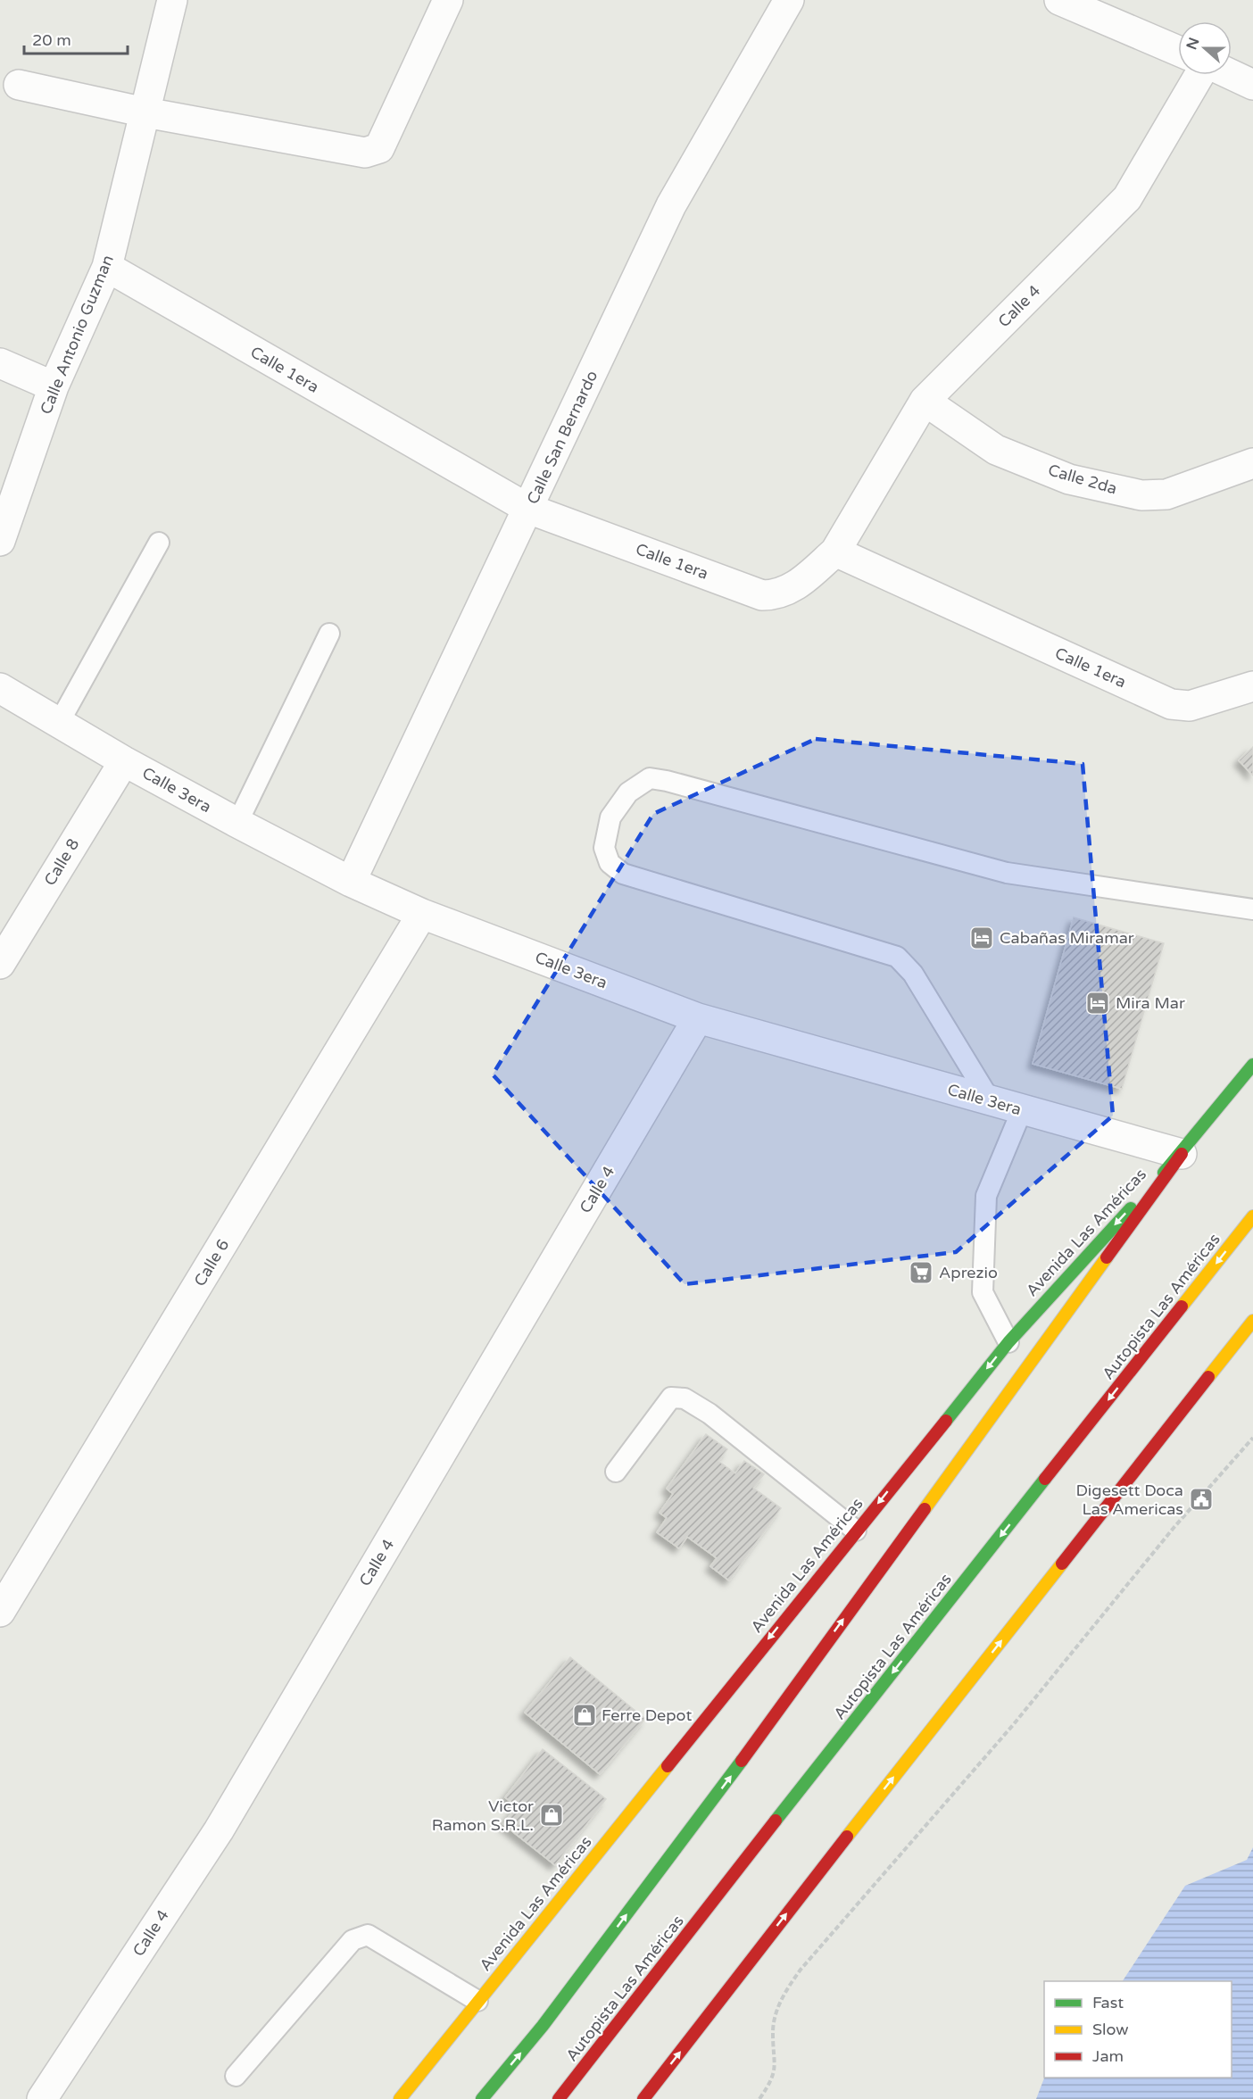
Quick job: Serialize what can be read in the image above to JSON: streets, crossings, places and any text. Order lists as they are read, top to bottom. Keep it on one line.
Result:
{"streets":{"main road":["Avenida Las Américas","Autopista Las Américas"],"street":["Calle 4","Calle Antonio Guzman","Calle 1era","Calle San Bernardo","Calle 2da","Calle 3era","Calle 8","Calle 6"]},"crossings":[["Calle 4","Calle 1era"],["Calle 4","Calle 2da"],["Calle 4","Calle 3era"],["Calle Antonio Guzman","Calle 1era"],["Calle 1era","Calle San Bernardo"],["Calle San Bernardo","Calle 3era"],["Calle 3era","Calle 8"],["Calle 3era","Avenida Las Américas"],["Calle 3era","Calle 6"]],"places":{"hotel":["Cabañas Miramar","Mira Mar"],"supermarket":["Aprezio"],"public building":["Digesett Doca Las Americas"],"shop":["Ferre Depot","Victor Ramon S.R.L."]},"legend":["Fast","Slow","Jam"],"scale_bar":"20 m","north":"left"}
